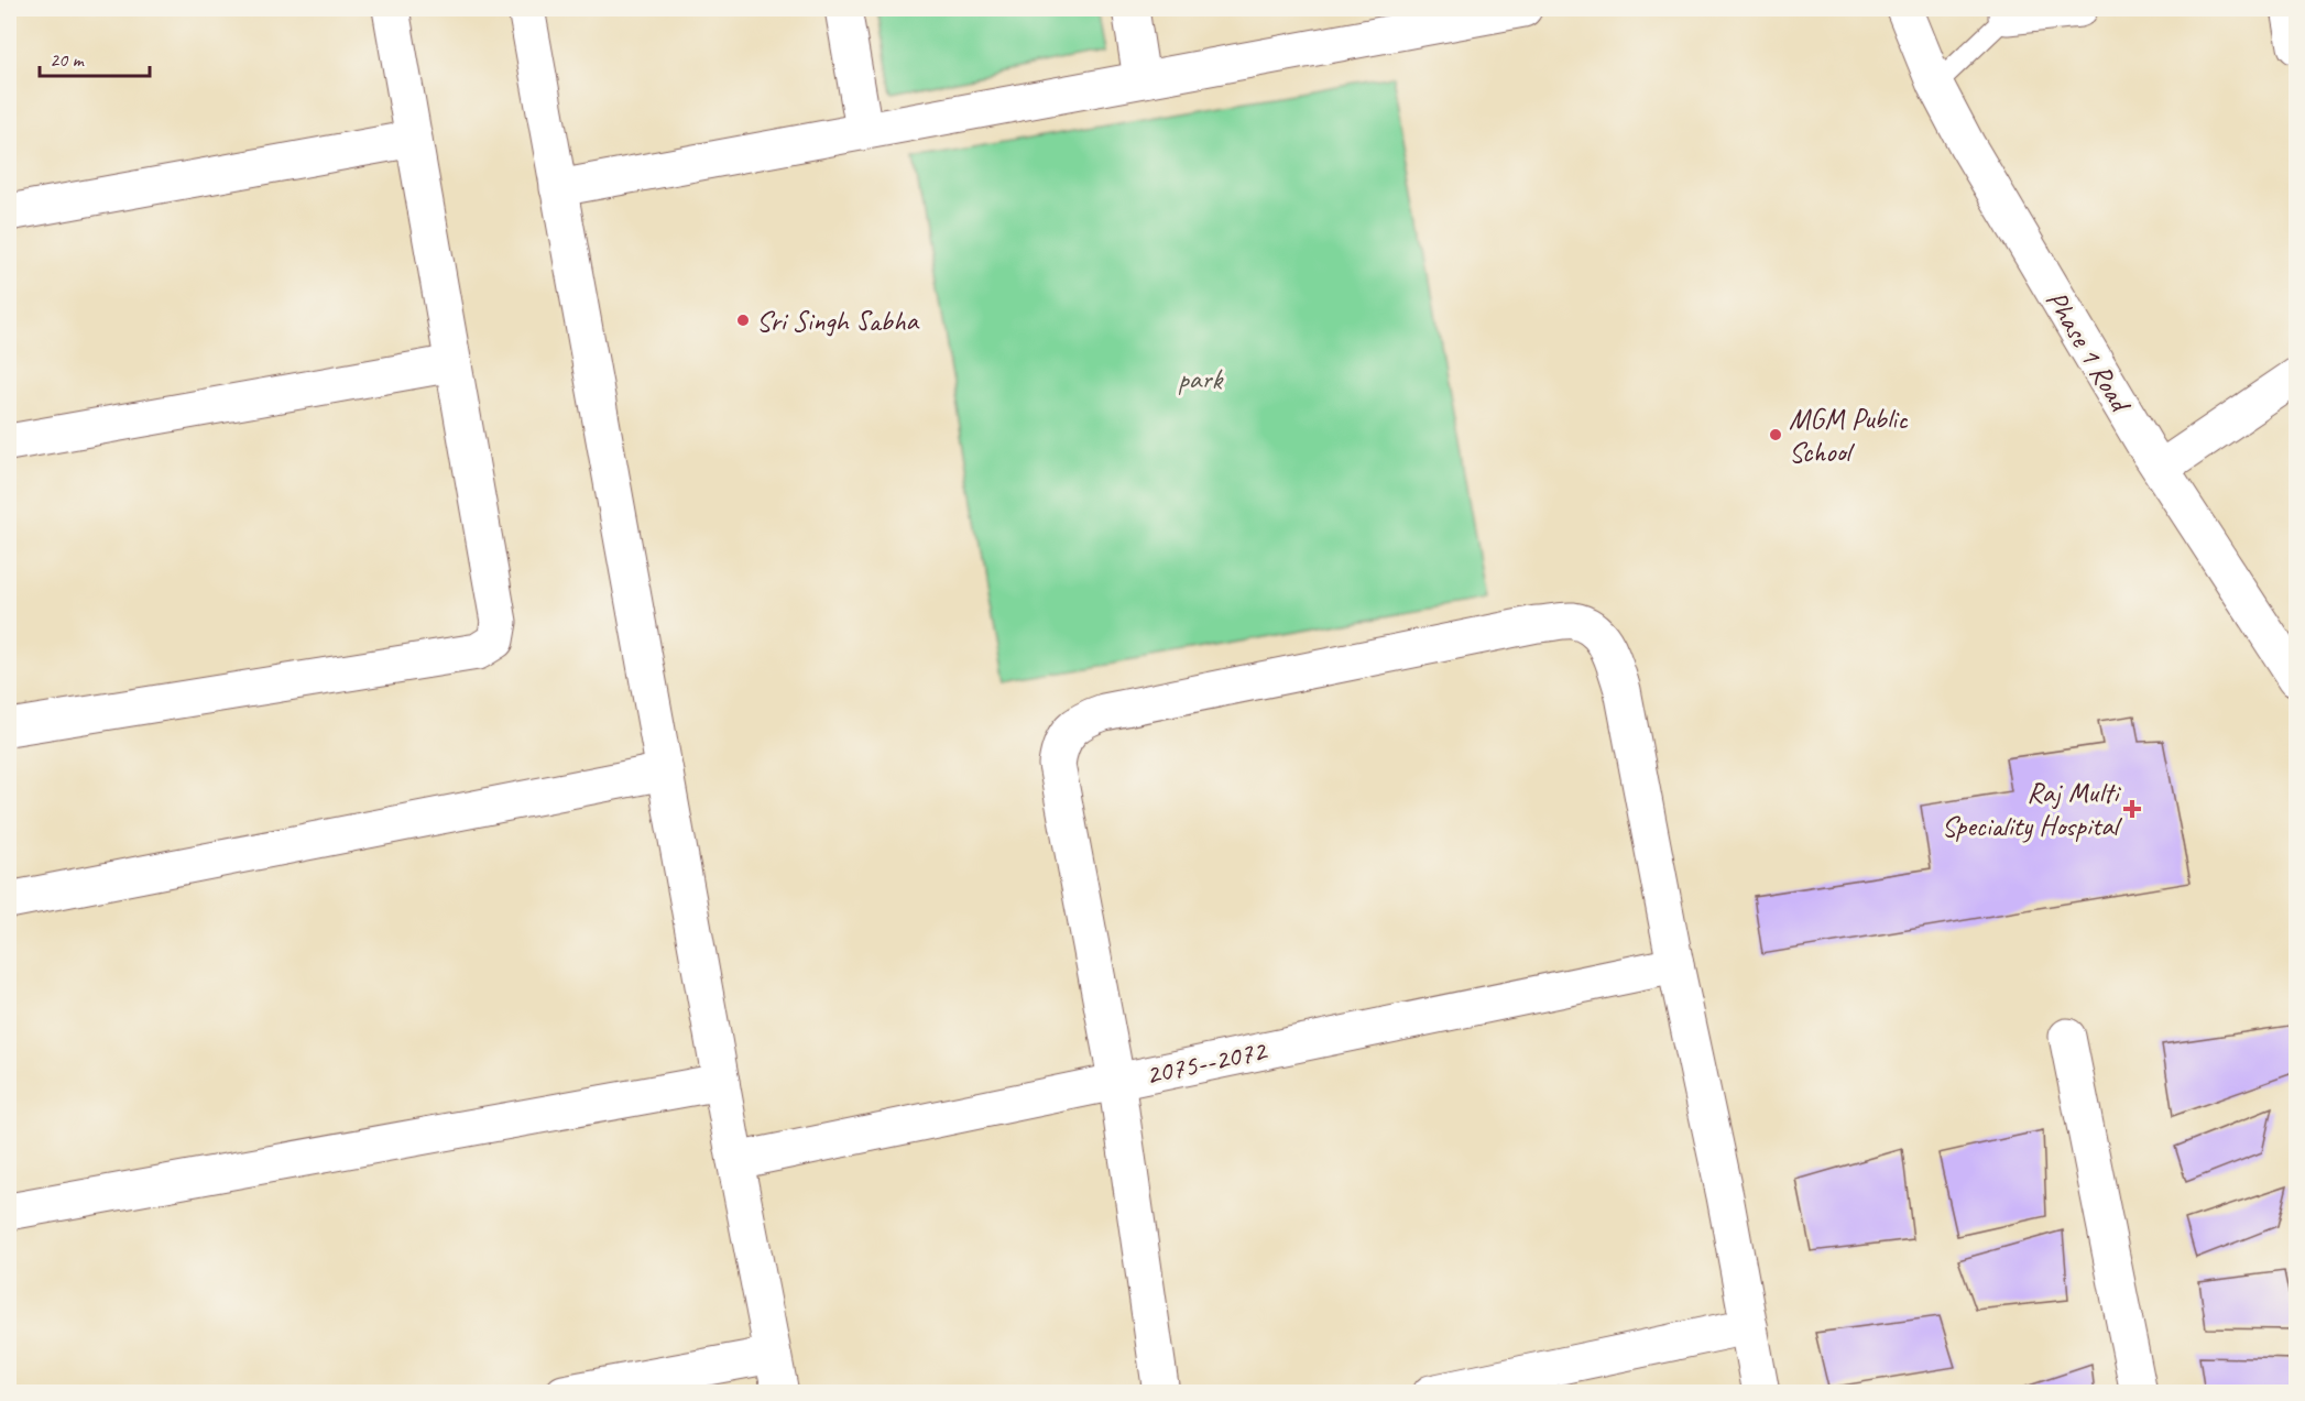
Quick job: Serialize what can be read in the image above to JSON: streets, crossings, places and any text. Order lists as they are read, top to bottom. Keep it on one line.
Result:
{"streets":{"street":["Phase 1 Road","2075--2072"]},"parks":["park"],"places":{"other":["Sri Singh Sabha","MGM Public School"],"health":["Raj Multi Speciality Hospital"]},"scale_bar":"20 m"}
